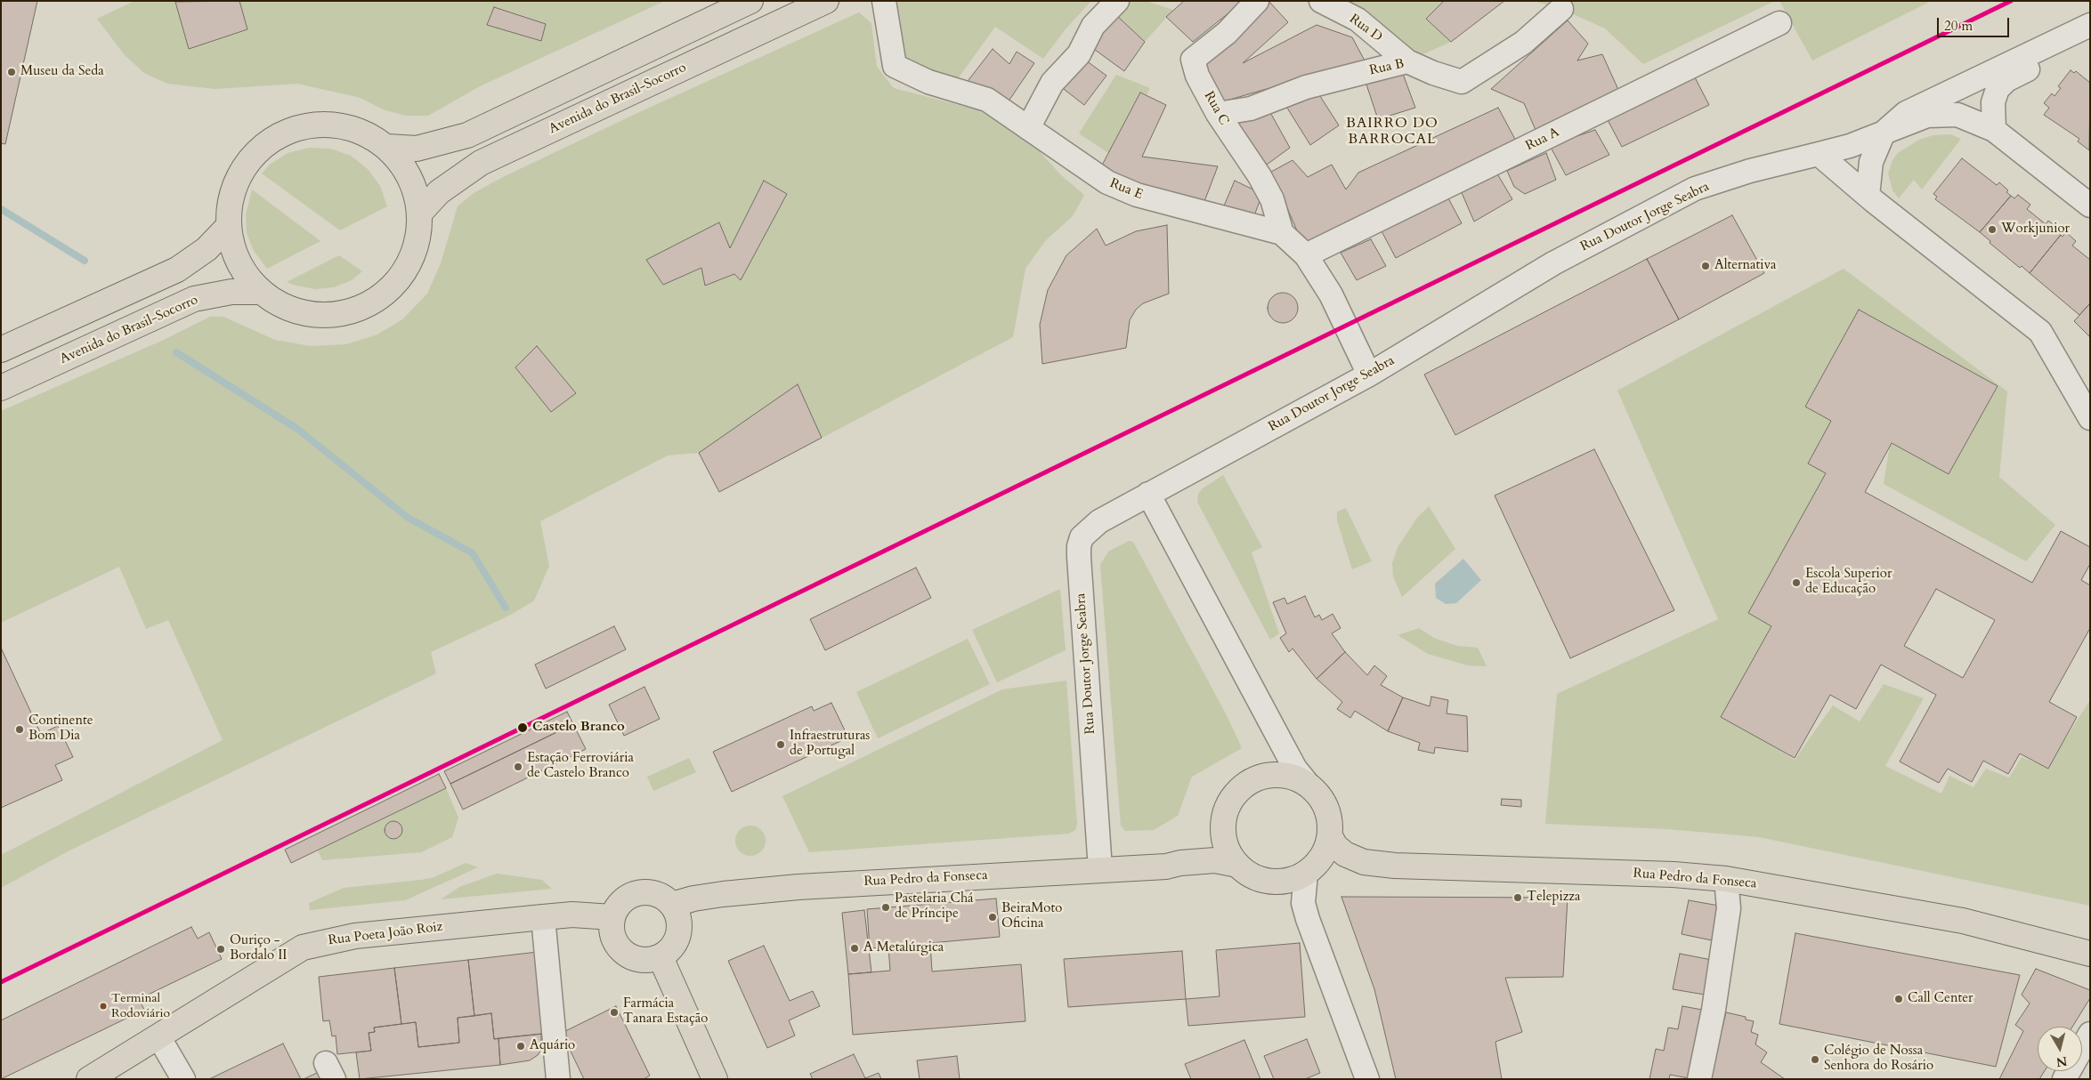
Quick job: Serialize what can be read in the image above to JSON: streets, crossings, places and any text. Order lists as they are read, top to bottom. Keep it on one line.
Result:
{"streets":{"main road":["Avenida do Brasil-Socorro","Rua Pedro da Fonseca","Rua Poeta João Roiz"],"street":["Rua D","Rua B","Rua C","Rua A","Rua E","Rua Doutor Jorge Seabra"]},"crossings":[["Rua D","Rua B"],["Rua B","Rua C"],["Rua C","Rua E"],["Rua A","Rua E"],["Rua E","Rua Doutor Jorge Seabra"],["Rua Doutor Jorge Seabra","Rua Pedro da Fonseca"],["Rua Pedro da Fonseca","Rua Poeta João Roiz"]],"districts":["BAIRRO DO BARROCAL"],"places":["Museu da Seda","Workjunior","Alternativa","Escola Superior de Educação","Castelo Branco","Continente Bom Dia","Infraestruturas de Portugal","Estação Ferroviária de Castelo Branco","Telepizza","Pastelaria Chá de Príncipe","BeiraMoto Oficina","A Metalúrgica","Ouriço - Bordalo II","Call Center","Terminal Rodoviário","Farmácia Tanara Estação","Aquário","Colégio de Nossa Senhora do Rosário"],"scale_bar":"20 m","north":"bottom"}
